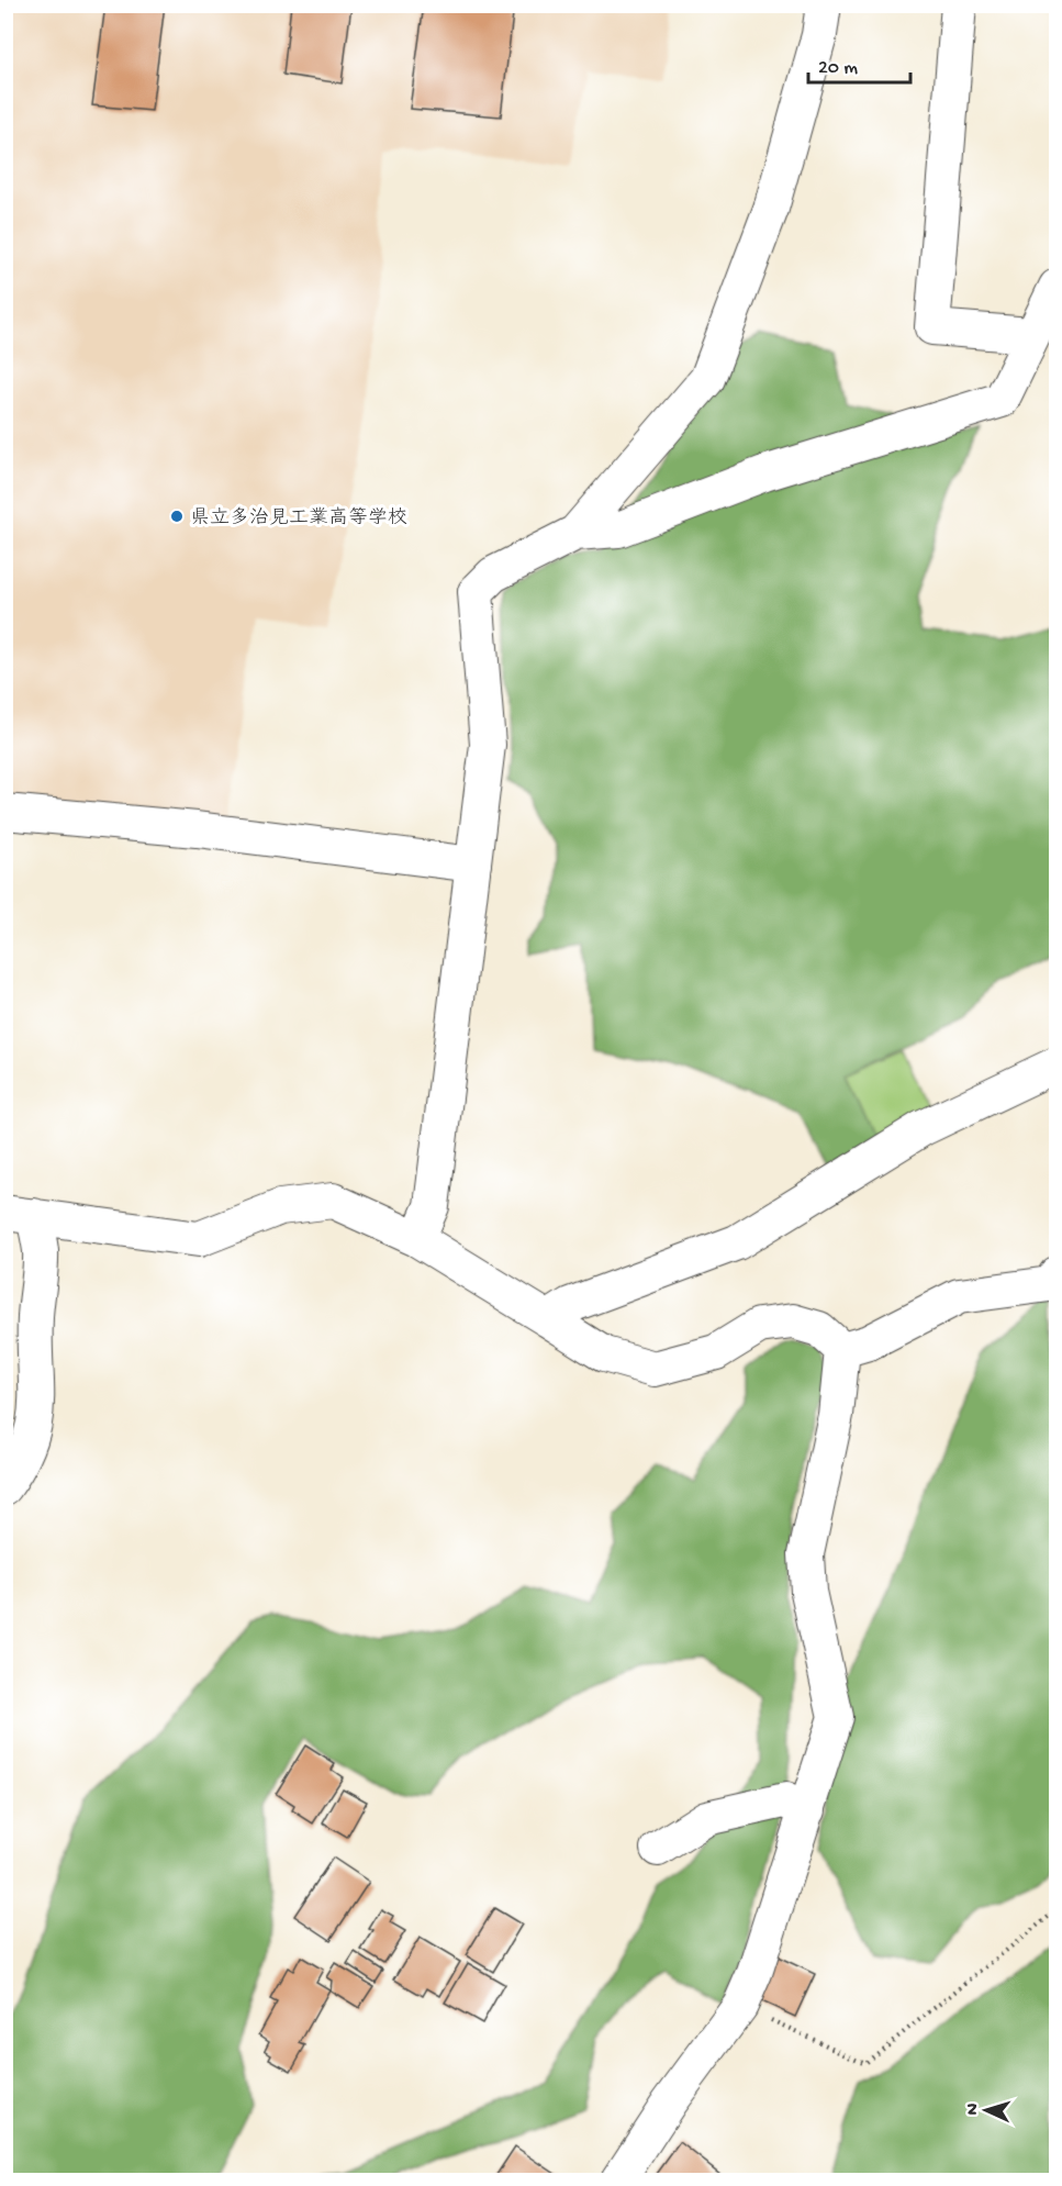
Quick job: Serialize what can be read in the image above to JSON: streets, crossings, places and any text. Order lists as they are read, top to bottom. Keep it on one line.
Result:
{"places":["県立多治見工業高等学校"],"scale_bar":"20 m","north":"left"}
